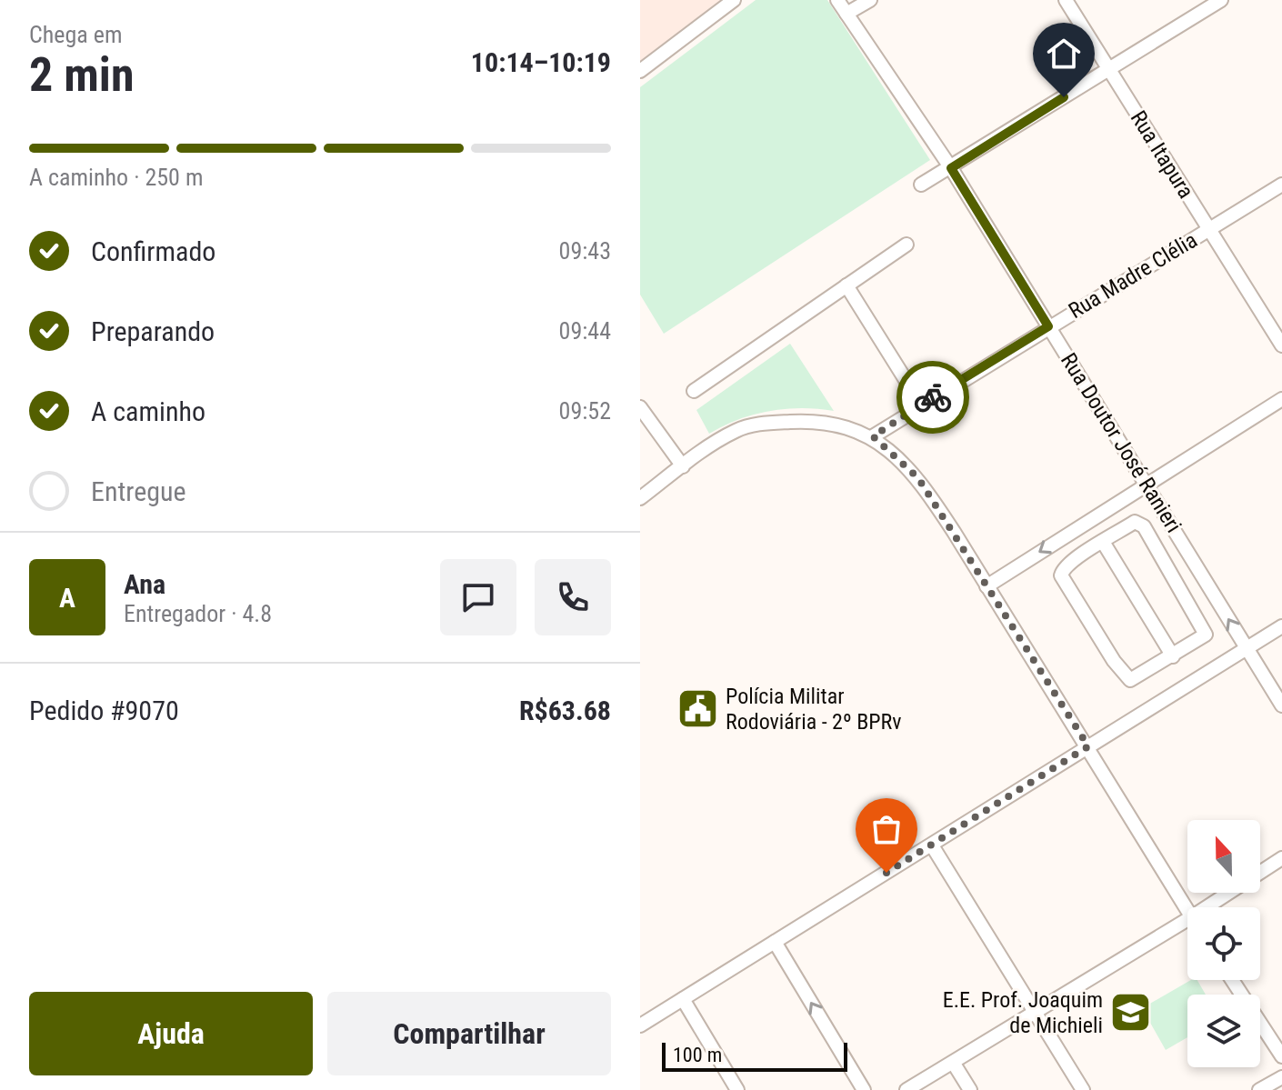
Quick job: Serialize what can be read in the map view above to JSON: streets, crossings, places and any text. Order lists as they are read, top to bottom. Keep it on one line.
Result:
{"streets":{"street":["Rua Itapura","Rua Madre Clélia","Rua Doutor José Ranieri"]},"crossings":[["Rua Itapura","Rua Madre Clélia"],["Rua Madre Clélia","Rua Doutor José Ranieri"]],"places":{"public building":["Polícia Militar Rodoviária - 2º BPRv"],"school or university":["E.E. Prof. Joaquim de Michieli"]},"scale_bar":"100 m","north":"top","page":{"heading":["2 min","Chega em","10:14–10:19"],"panel":["Ana","Entregador · 4.8","Pedido #9070","R$63.68"],"bar":"A caminho · 250 m","list":[["Confirmado","09:43"],["Preparando","09:44"],["A caminho","09:52"],"Entregue"],"round":"A","buttons":["Ajuda","Compartilhar"],"scale":"100 m"}}
